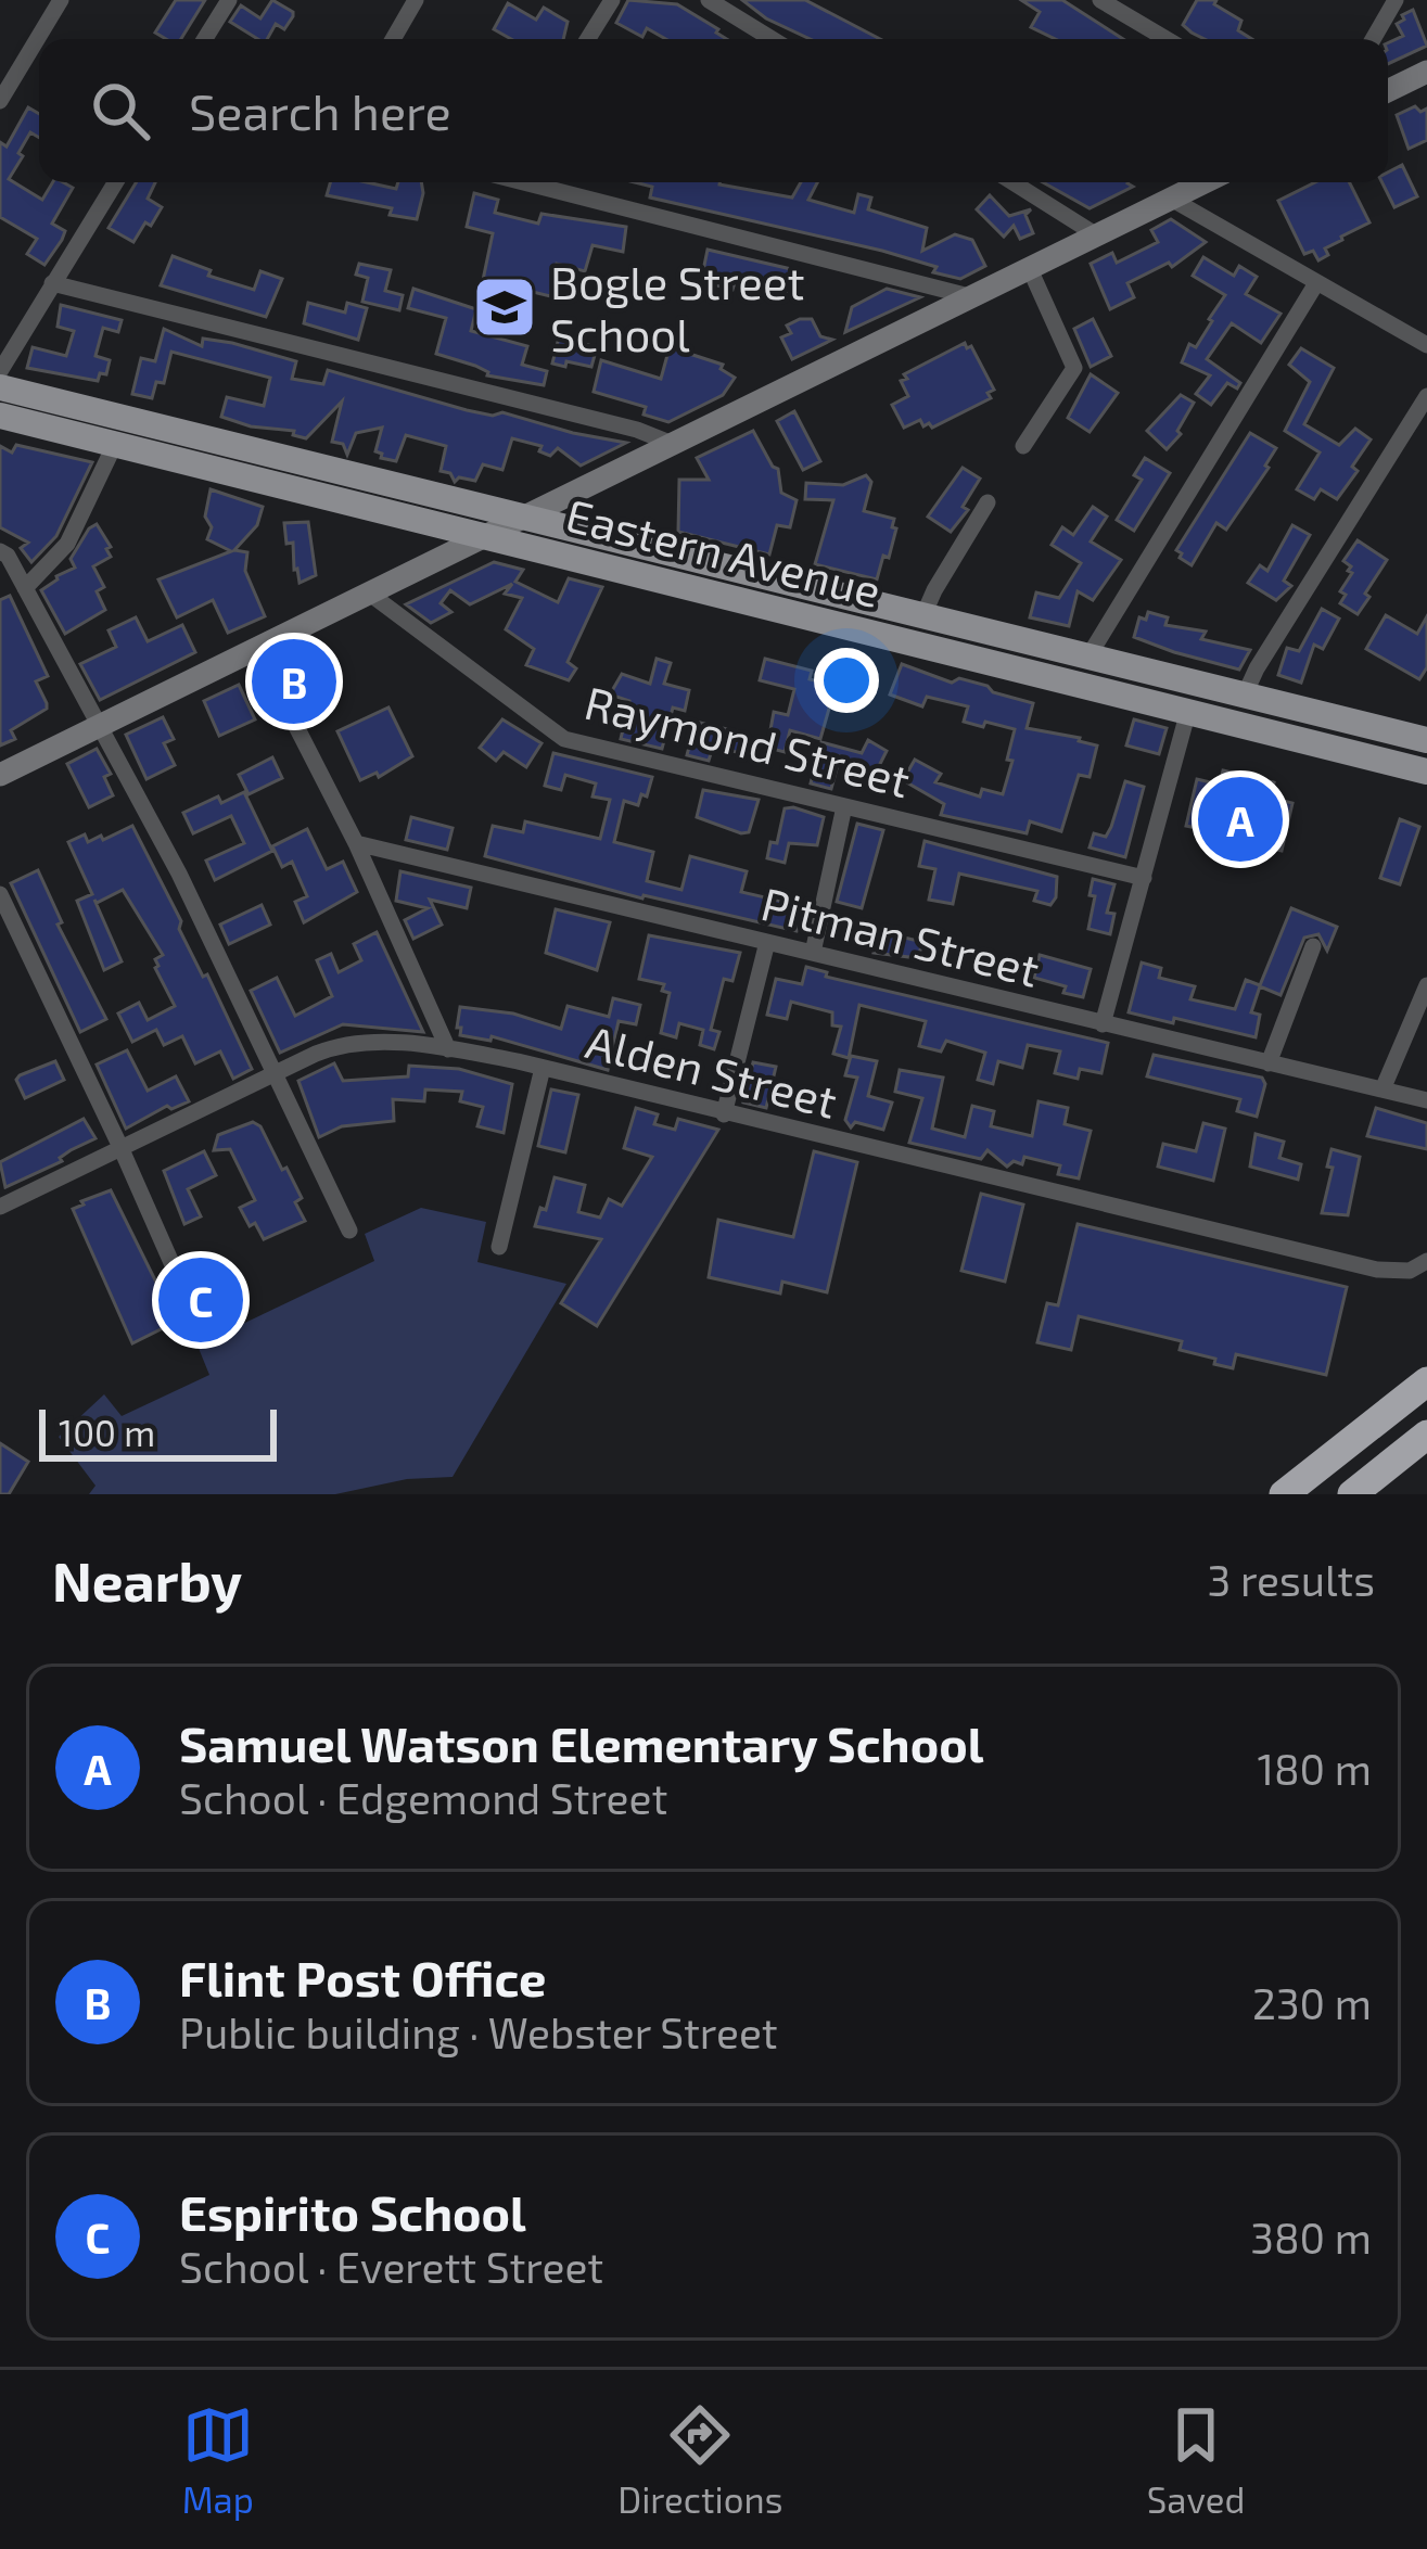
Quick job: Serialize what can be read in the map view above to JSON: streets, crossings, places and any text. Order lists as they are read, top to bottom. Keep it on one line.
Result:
{"streets":{"main road":["Eastern Avenue"],"street":["Raymond Street","Pitman Street","Alden Street"]},"places":{"school or university":["Bogle Street School"]},"scale_bar":"100 m","page":{"search":"Search here","pins":["B","A","C"],"scale":"100 m","heading":["Nearby","3 results"],"list":[{"mark":"A","name":"Samuel Watson Elementary School","note":"School · Edgemond Street","value":"180 m"},{"mark":"B","name":"Flint Post Office","note":"Public building · Webster Street","value":"230 m"},{"mark":"C","name":"Espirito School","note":"School · Everett Street","value":"380 m"}],"nav":["Map","Directions","Saved"]}}
